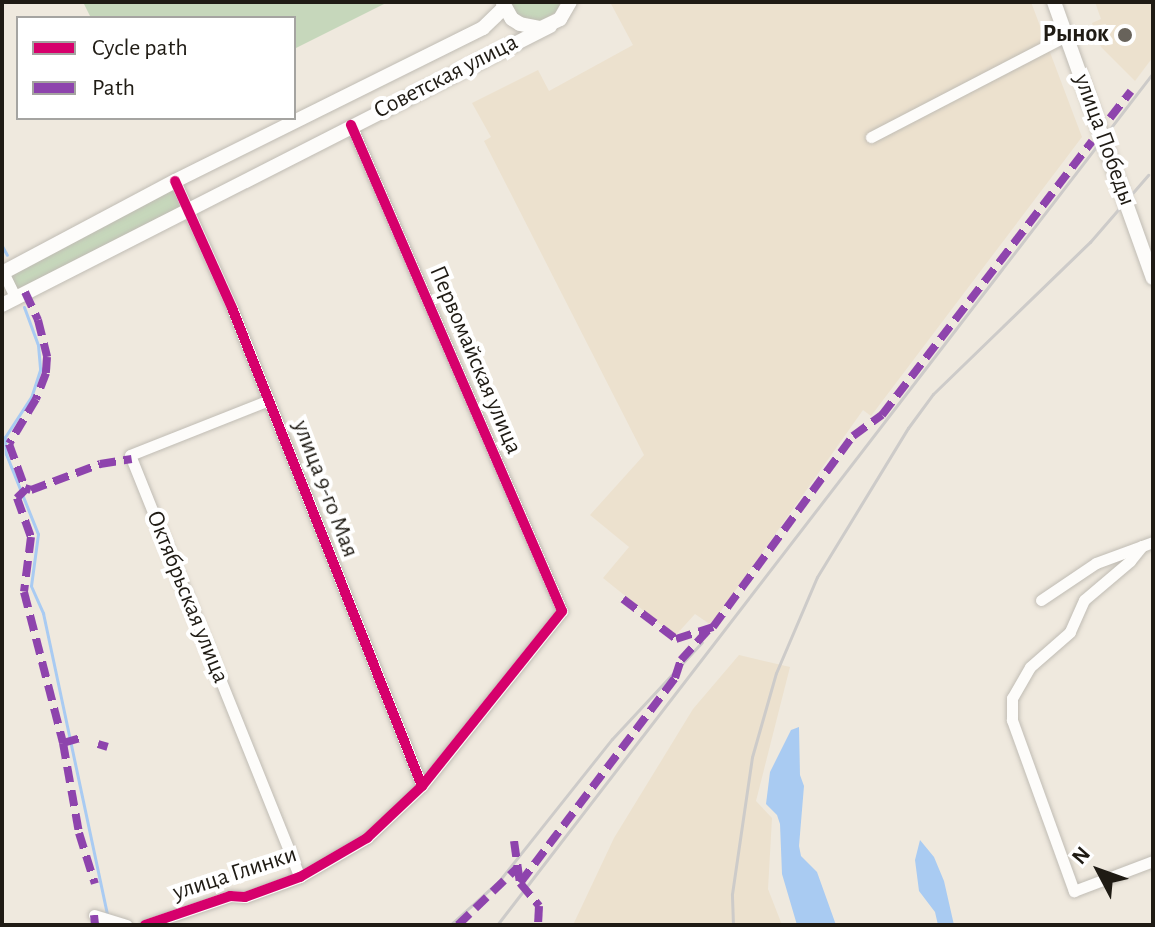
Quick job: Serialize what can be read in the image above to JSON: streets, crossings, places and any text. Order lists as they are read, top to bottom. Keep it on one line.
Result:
{"streets":{"main road":["Советская улица","улица Победы"],"street":["Первомайская улица","улица 9-го Мая","Октябрьская улица","улица Глинки"]},"crossings":[["Советская улица","Первомайская улица"],["Советская улица","улица 9-го Мая"],["Первомайская улица","улица Глинки"],["улица 9-го Мая","Октябрьская улица"],["улица 9-го Мая","улица Глинки"],["Октябрьская улица","улица Глинки"]],"places":["Рынок"],"legend":["Cycle path","Path"],"north":"top left"}
